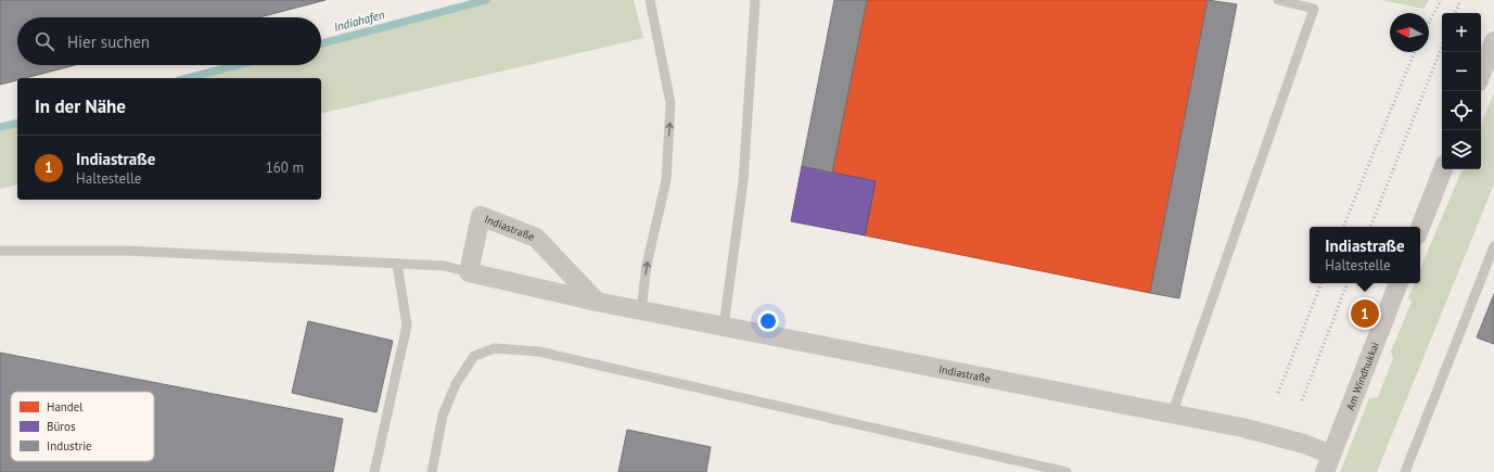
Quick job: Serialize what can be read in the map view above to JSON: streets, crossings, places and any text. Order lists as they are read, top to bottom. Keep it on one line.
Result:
{"streets":{"street":["Indiastraße","Am Windhukkai"]},"crossings":[["Indiastraße","Am Windhukkai"]],"water":["Indiahafen"],"legend":["Handel","Büros","Industrie"],"north":"left","page":{"map_buttons":["+","−"],"search":"Hier suchen","heading":"In der Nähe","list":[{"mark":"1","name":"Indiastraße","note":"Haltestelle","value":"160 m"}],"popup":["Indiastraße","Haltestelle"],"pins":"1"}}
